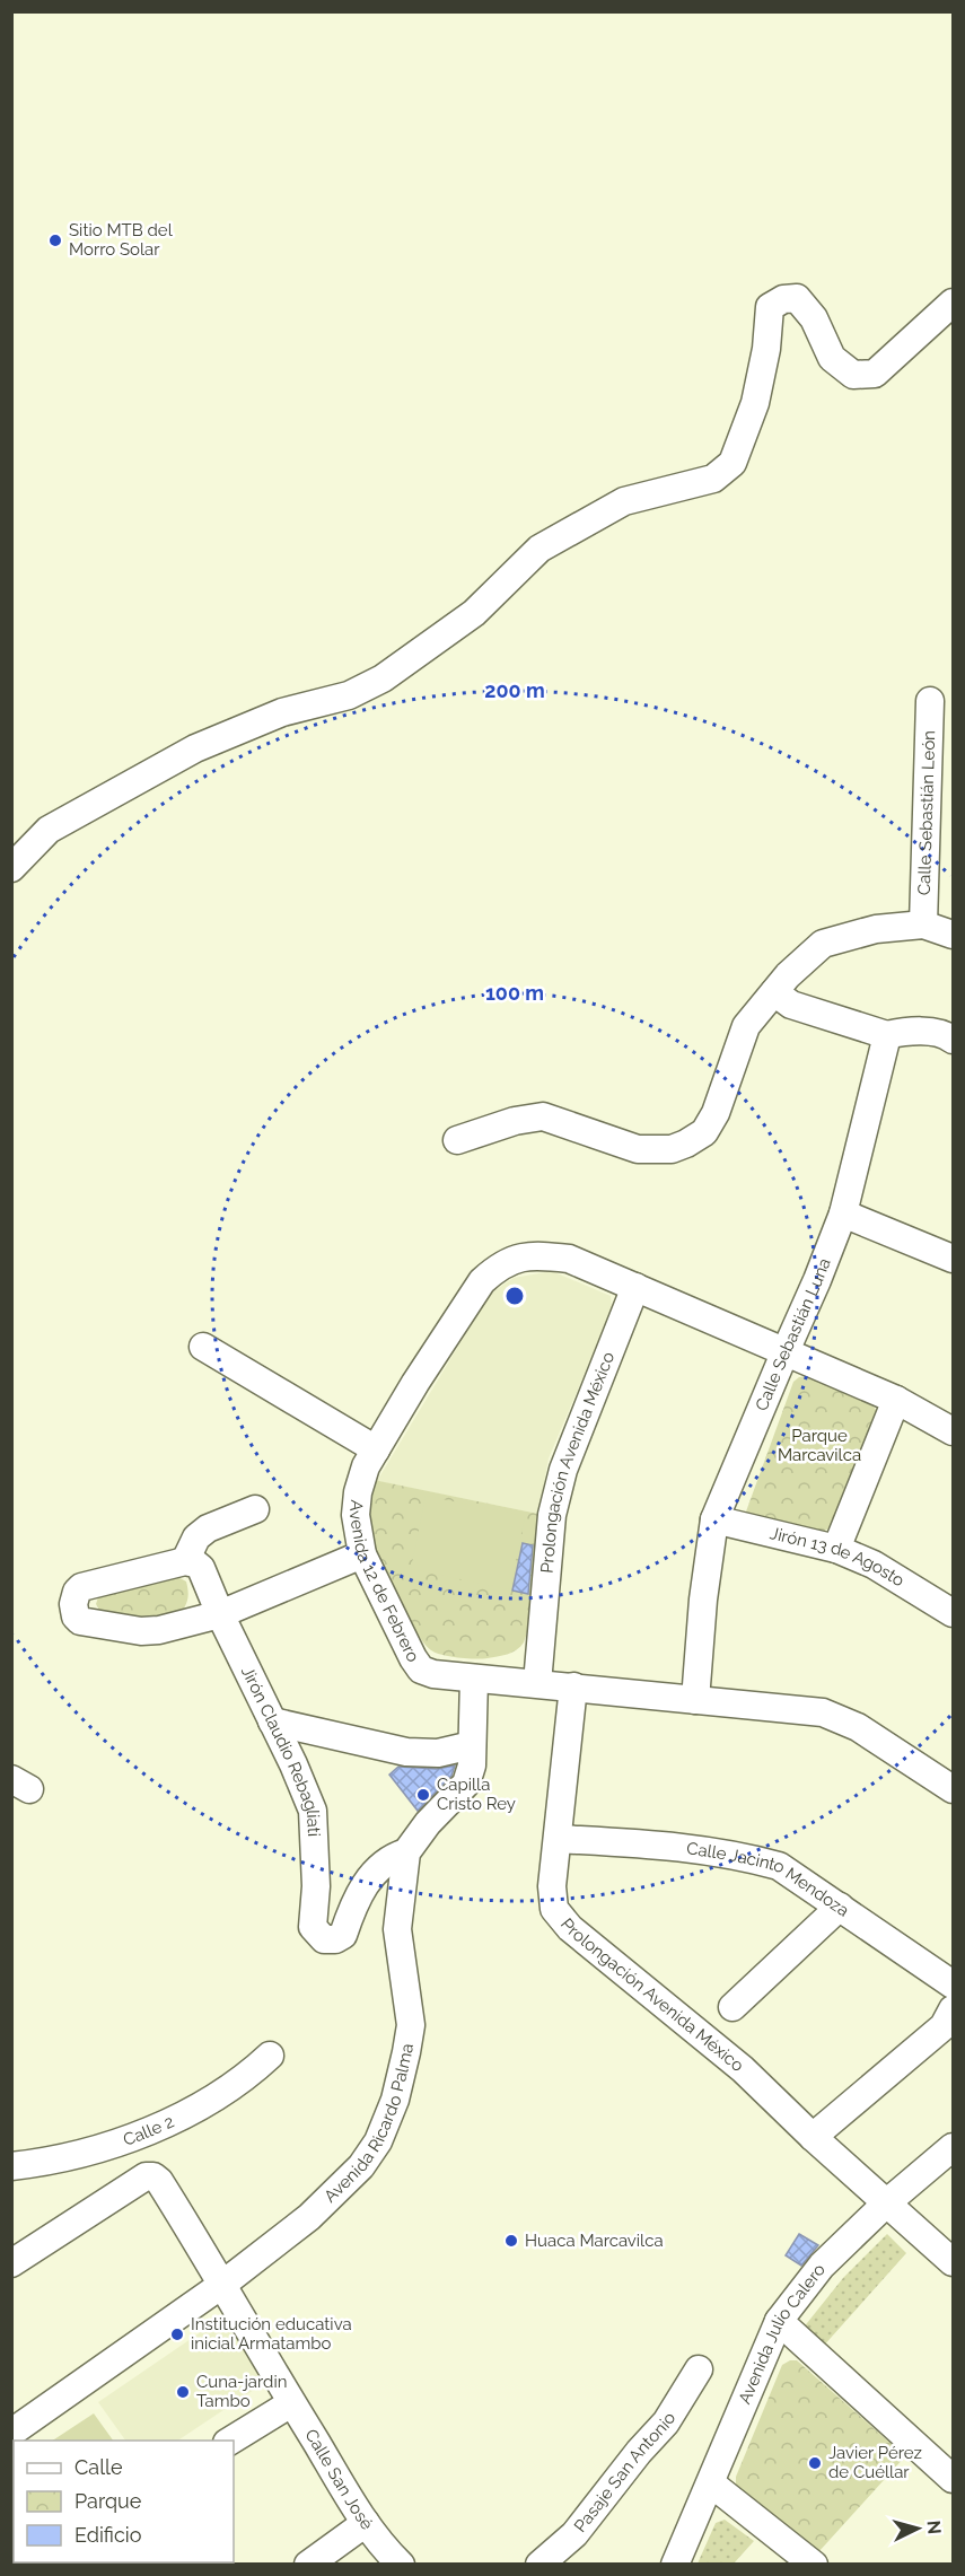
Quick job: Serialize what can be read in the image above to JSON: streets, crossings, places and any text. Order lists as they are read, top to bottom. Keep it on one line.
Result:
{"streets":{"street":["Calle Sebastián León","Calle Sebastián Luna","Prolongación Avenida México","Jirón 13 de Agosto","Avenida 12 de Febrero","Jirón Claudio Rebagliati","Calle Jacinto Mendoza","Avenida Ricardo Palma","Calle 2","Avenida Julio Calero","Pasaje San Antonio","Calle San José"]},"crossings":[["Calle Sebastián Luna","Jirón 13 de Agosto"],["Calle Sebastián Luna","Avenida 12 de Febrero"],["Prolongación Avenida México","Avenida 12 de Febrero"],["Prolongación Avenida México","Calle Jacinto Mendoza"],["Prolongación Avenida México","Avenida Julio Calero"],["Avenida 12 de Febrero","Avenida Ricardo Palma"],["Jirón Claudio Rebagliati","Avenida Ricardo Palma"],["Avenida Ricardo Palma","Calle San José"]],"parks":["Parque Marcavilca"],"places":["Sitio MTB del Morro Solar","Capilla Cristo Rey","Huaca Marcavilca","Institución educativa inicial Armatambo","Cuna-jardin Tambo","Javier Pérez de Cuéllar"],"legend":["Calle","Parque","Edificio"],"north":"right","rings":["200 m","100 m"]}
